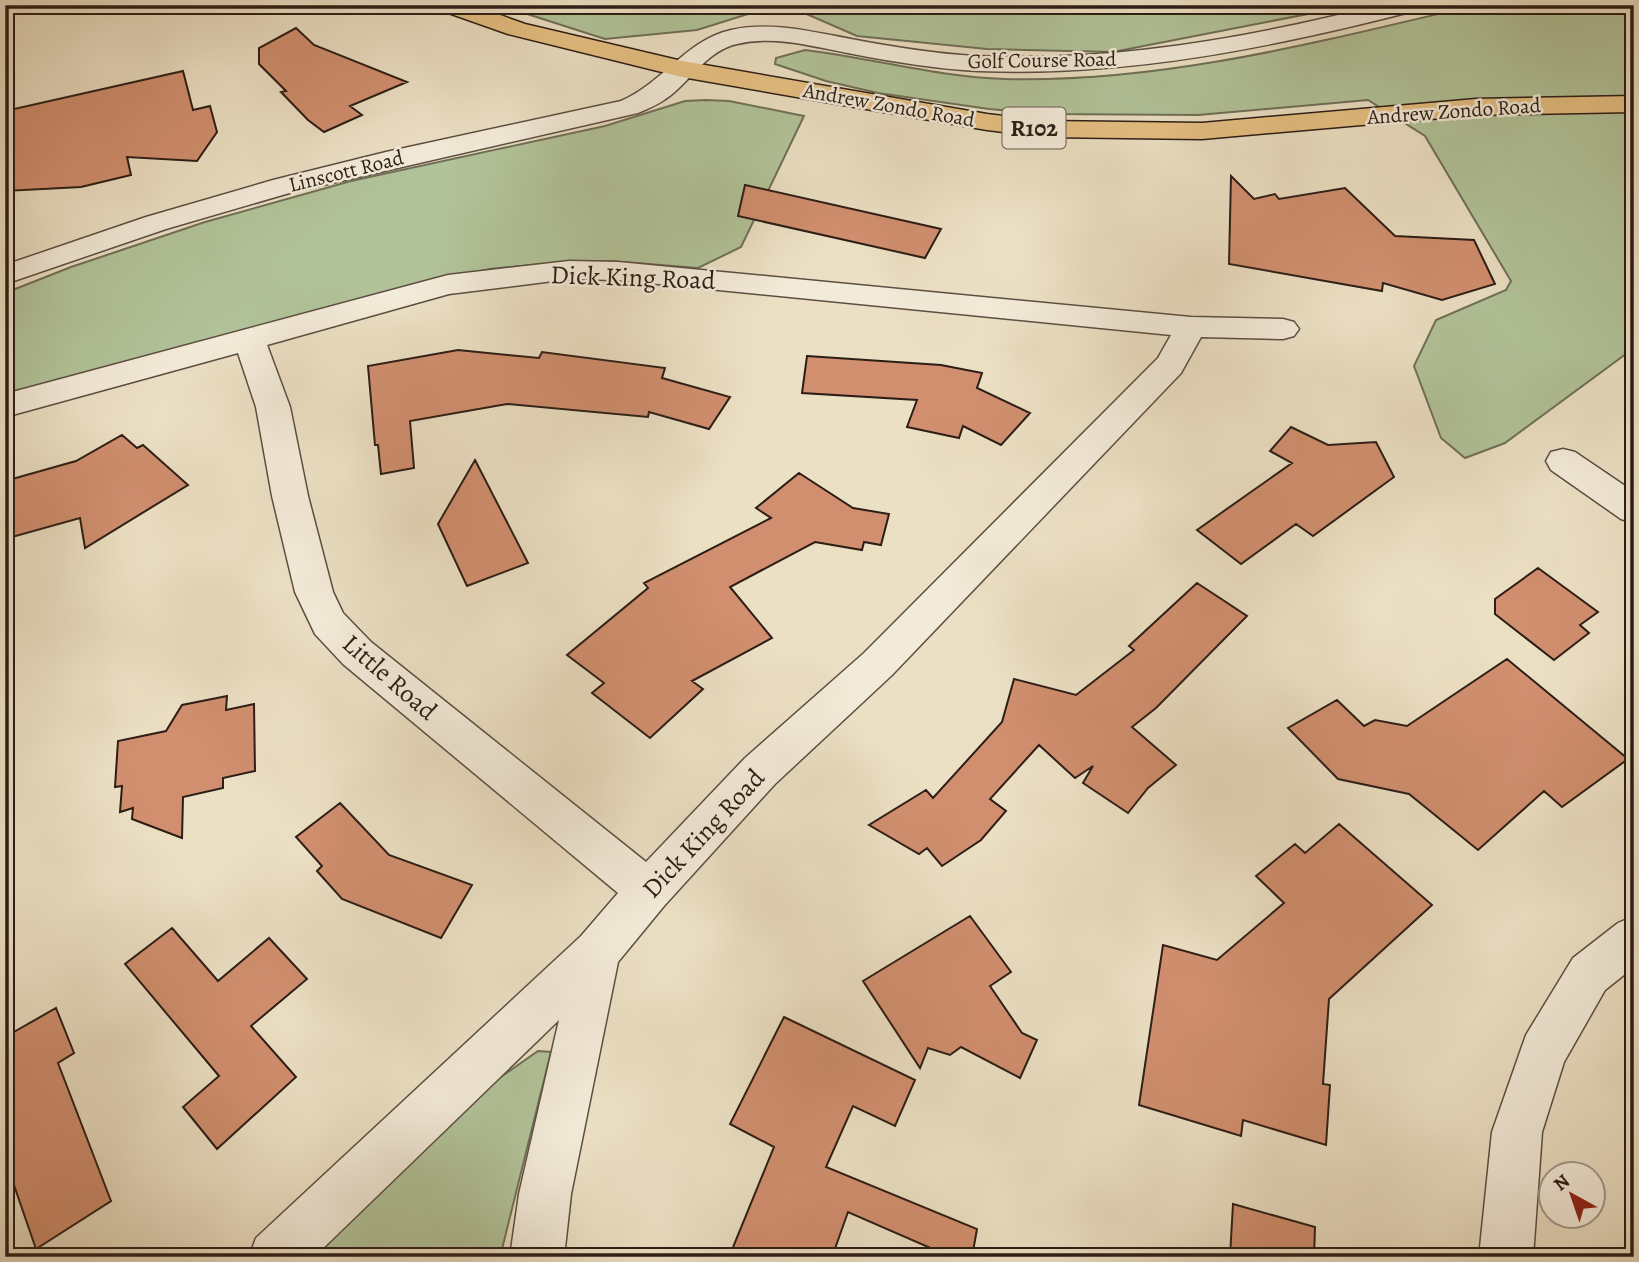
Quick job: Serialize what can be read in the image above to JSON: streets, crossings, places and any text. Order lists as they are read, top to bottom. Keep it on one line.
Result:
{"streets":{"main road":["Andrew Zondo Road","R102"],"street":["Golf Course Road","Linscott Road","Dick King Road","Little Road"]},"crossings":[["Golf Course Road","Andrew Zondo Road"],["Golf Course Road","Linscott Road"],["Andrew Zondo Road","Linscott Road"],["Dick King Road","Little Road"]],"north":"top left"}
